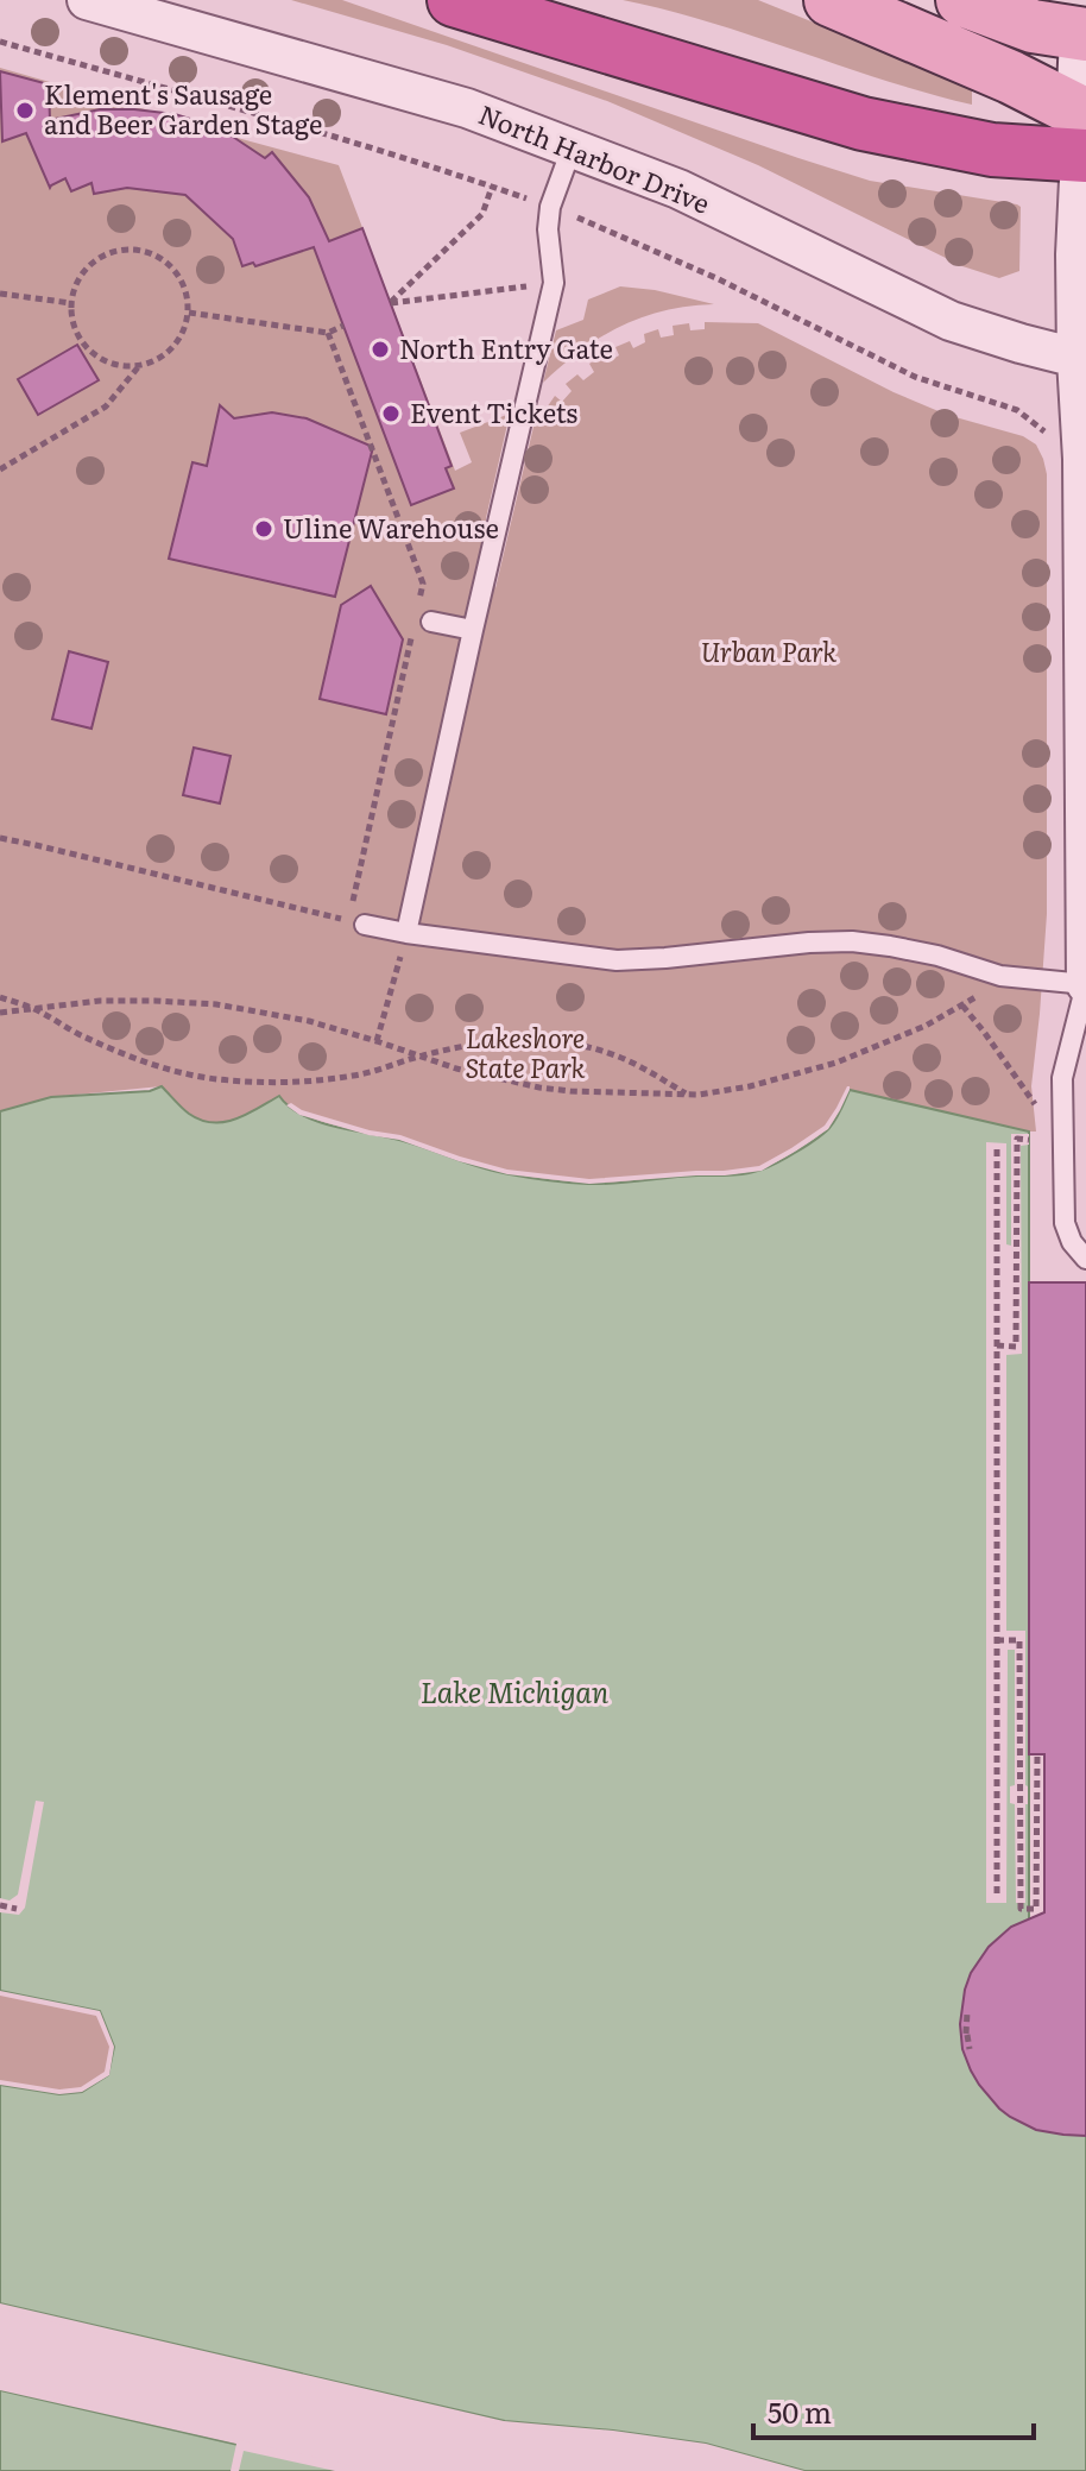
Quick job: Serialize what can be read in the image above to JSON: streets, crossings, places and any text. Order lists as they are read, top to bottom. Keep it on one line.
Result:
{"streets":{"street":["North Harbor Drive"]},"water":["Lake Michigan"],"parks":["Urban Park","Lakeshore State Park"],"places":["Klement's Sausage and Beer Garden Stage","North Entry Gate","Event Tickets","Uline Warehouse"],"scale_bar":"50 m"}
